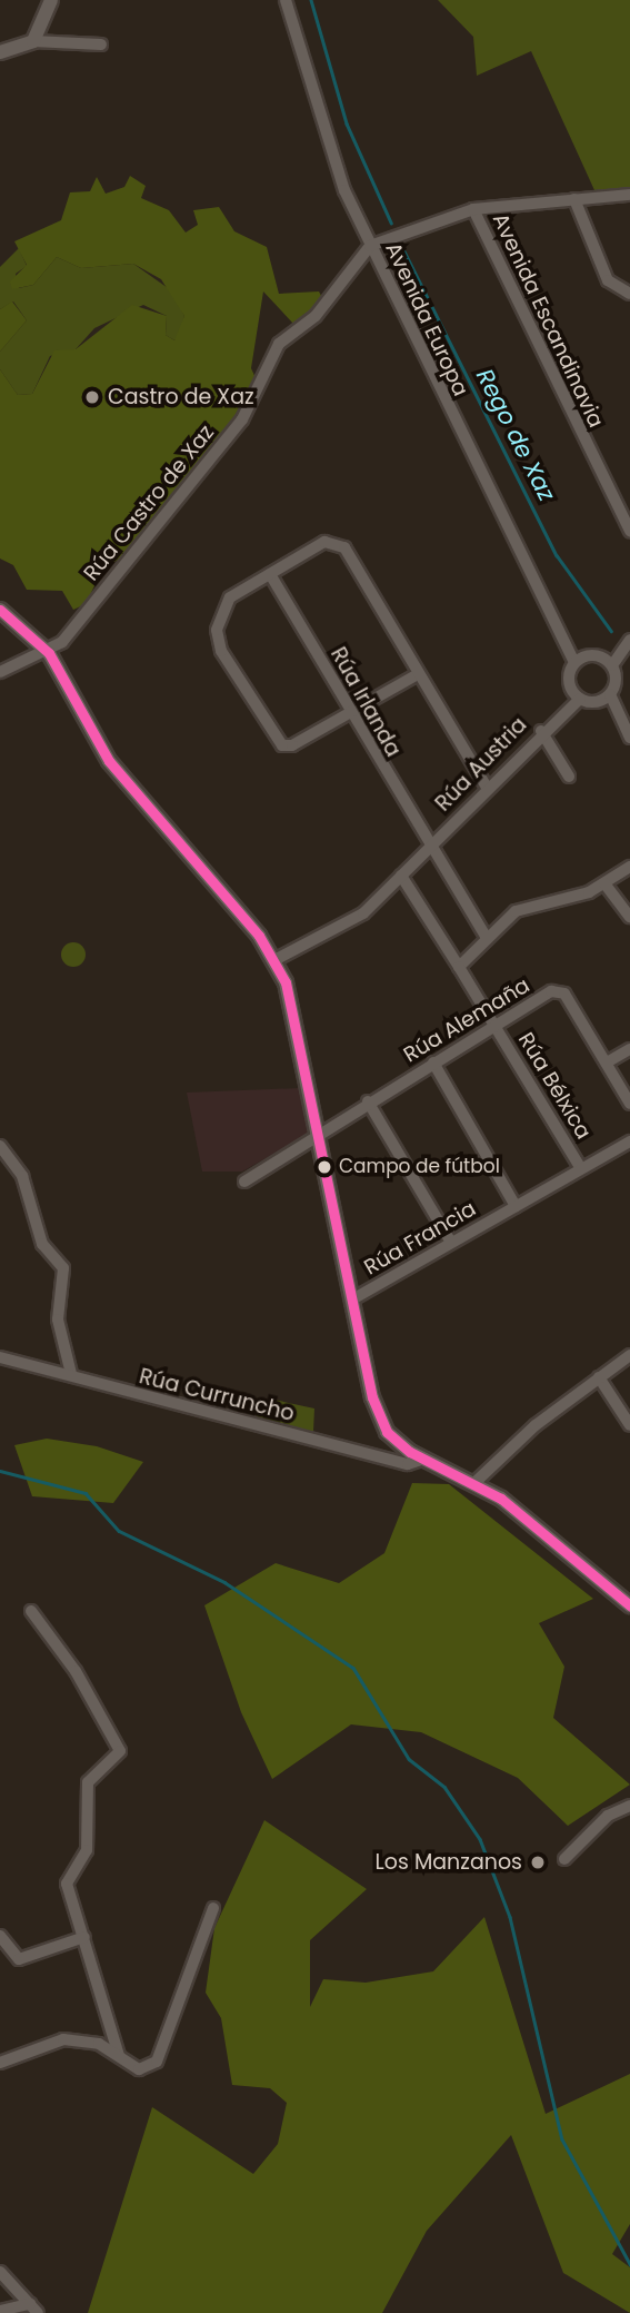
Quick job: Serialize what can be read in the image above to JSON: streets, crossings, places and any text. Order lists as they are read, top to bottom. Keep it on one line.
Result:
{"streets":{"street":["Avenida Europa","Avenida Escandinavia","Rúa Castro de Xaz","Rúa Irlanda","Rúa Austria","Rúa Alemaña","Rúa Bélxica","Rúa Francia","Rúa Curruncho"]},"crossings":[["Avenida Europa","Rúa Castro de Xaz"],["Rúa Irlanda","Rúa Austria"],["Rúa Austria","Rúa Bélxica"],["Rúa Alemaña","Rúa Bélxica"],["Rúa Bélxica","Rúa Francia"]],"water":["Rego de Xaz"],"places":["Castro de Xaz","Campo de fútbol","Los Manzanos"]}
